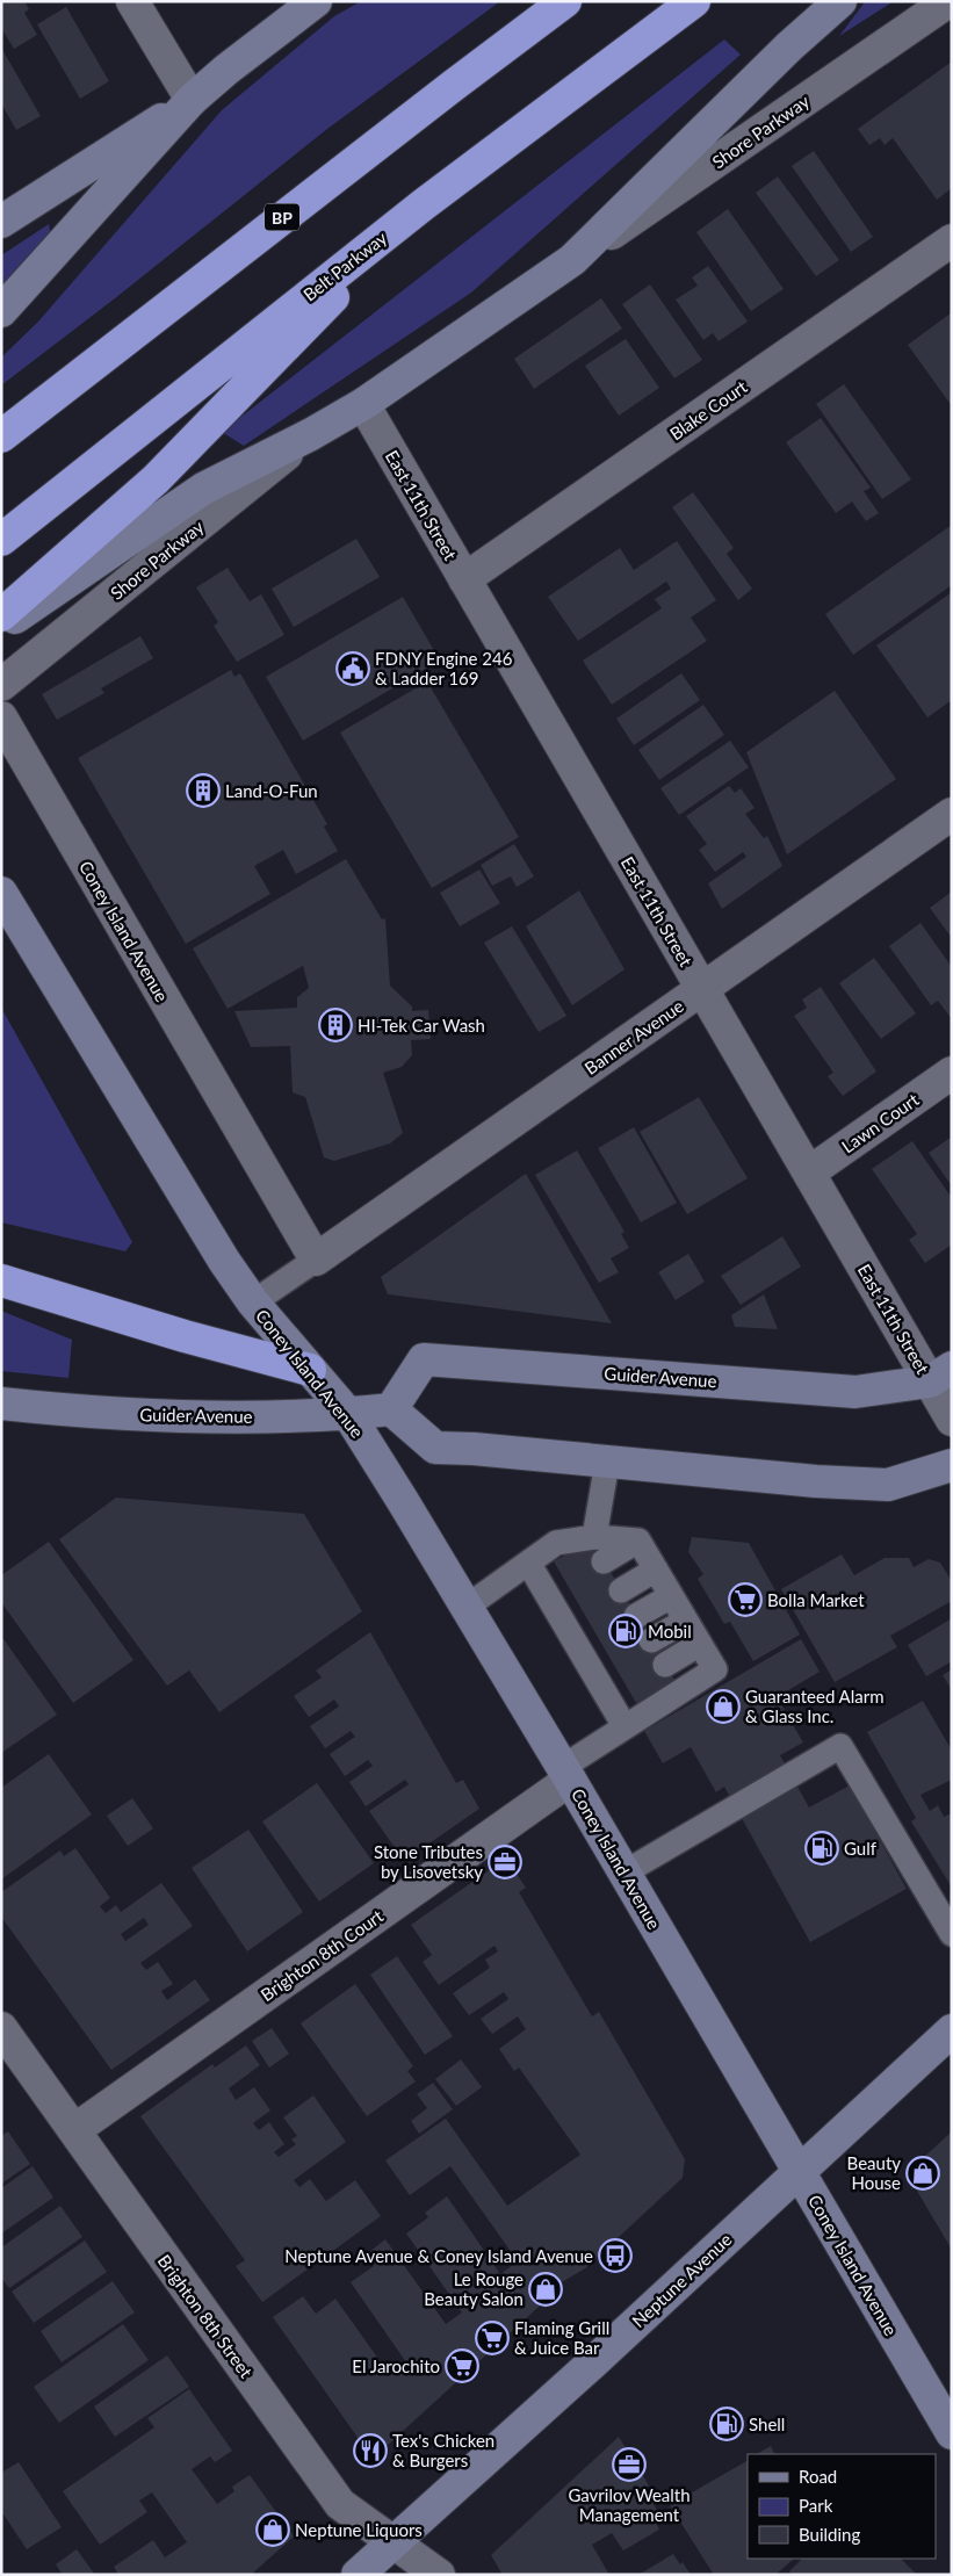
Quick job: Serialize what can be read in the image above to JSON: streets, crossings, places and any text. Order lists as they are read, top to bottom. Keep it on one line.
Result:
{"streets":{"highway":["BP","Belt Parkway"],"main road":["Shore Parkway","Coney Island Avenue","Guider Avenue","Neptune Avenue"],"street":["Blake Court","East 11th Street","Banner Avenue","Lawn Court","Brighton 8th Court","Brighton 8th Street"]},"crossings":[["Shore Parkway","East 11th Street"],["Blake Court","East 11th Street"],["East 11th Street","Banner Avenue"],["East 11th Street","Lawn Court"],["East 11th Street","Guider Avenue"],["Coney Island Avenue","Banner Avenue"],["Coney Island Avenue","Guider Avenue"],["Coney Island Avenue","Brighton 8th Court"],["Coney Island Avenue","Neptune Avenue"],["Brighton 8th Court","Brighton 8th Street"],["Neptune Avenue","Brighton 8th Street"]],"places":{"public building":["FDNY Engine 246 & Ladder 169"],"building":["Land-O-Fun","HI-Tek Car Wash"],"supermarket":["Bolla Market","Flaming Grill & Juice Bar","El Jarochito"],"fuel station":["Mobil","Gulf","Shell"],"shop":["Guaranteed Alarm & Glass Inc.","Beauty House","Le Rouge Beauty Salon","Neptune Liquors"],"office":["Stone Tributes by Lisovetsky","Gavrilov Wealth Management"],"bus stop":["Neptune Avenue & Coney Island Avenue"],"restaurant":["Tex's Chicken & Burgers"]},"legend":["Road","Park","Building"]}
